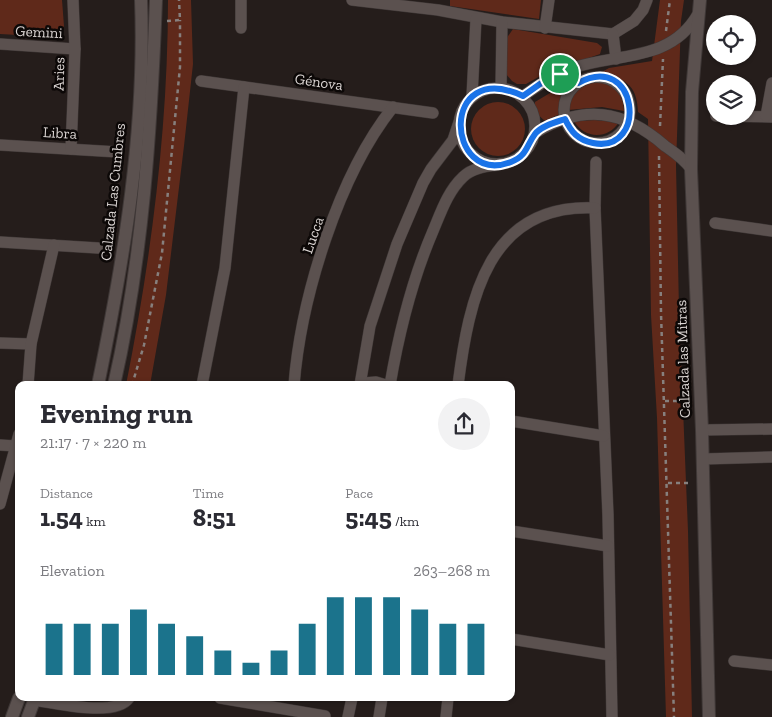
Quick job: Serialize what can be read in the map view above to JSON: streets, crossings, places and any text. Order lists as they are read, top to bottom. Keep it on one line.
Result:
{"streets":{"street":["Gemini","Aries","Génova","Libra","Calzada Las Cumbres","Lucca","Calzada las Mitras"]},"crossings":[["Gemini","Aries"],["Aries","Libra"],["Génova","Lucca"]],"page":{"heading":["Evening run","21:17 · 7 × 220 m"],"stats":[["Distance","1.54 km"],["Time","8:51"],["Pace","5:45 /km"]],"chart":["Elevation","263–268 m"]}}
